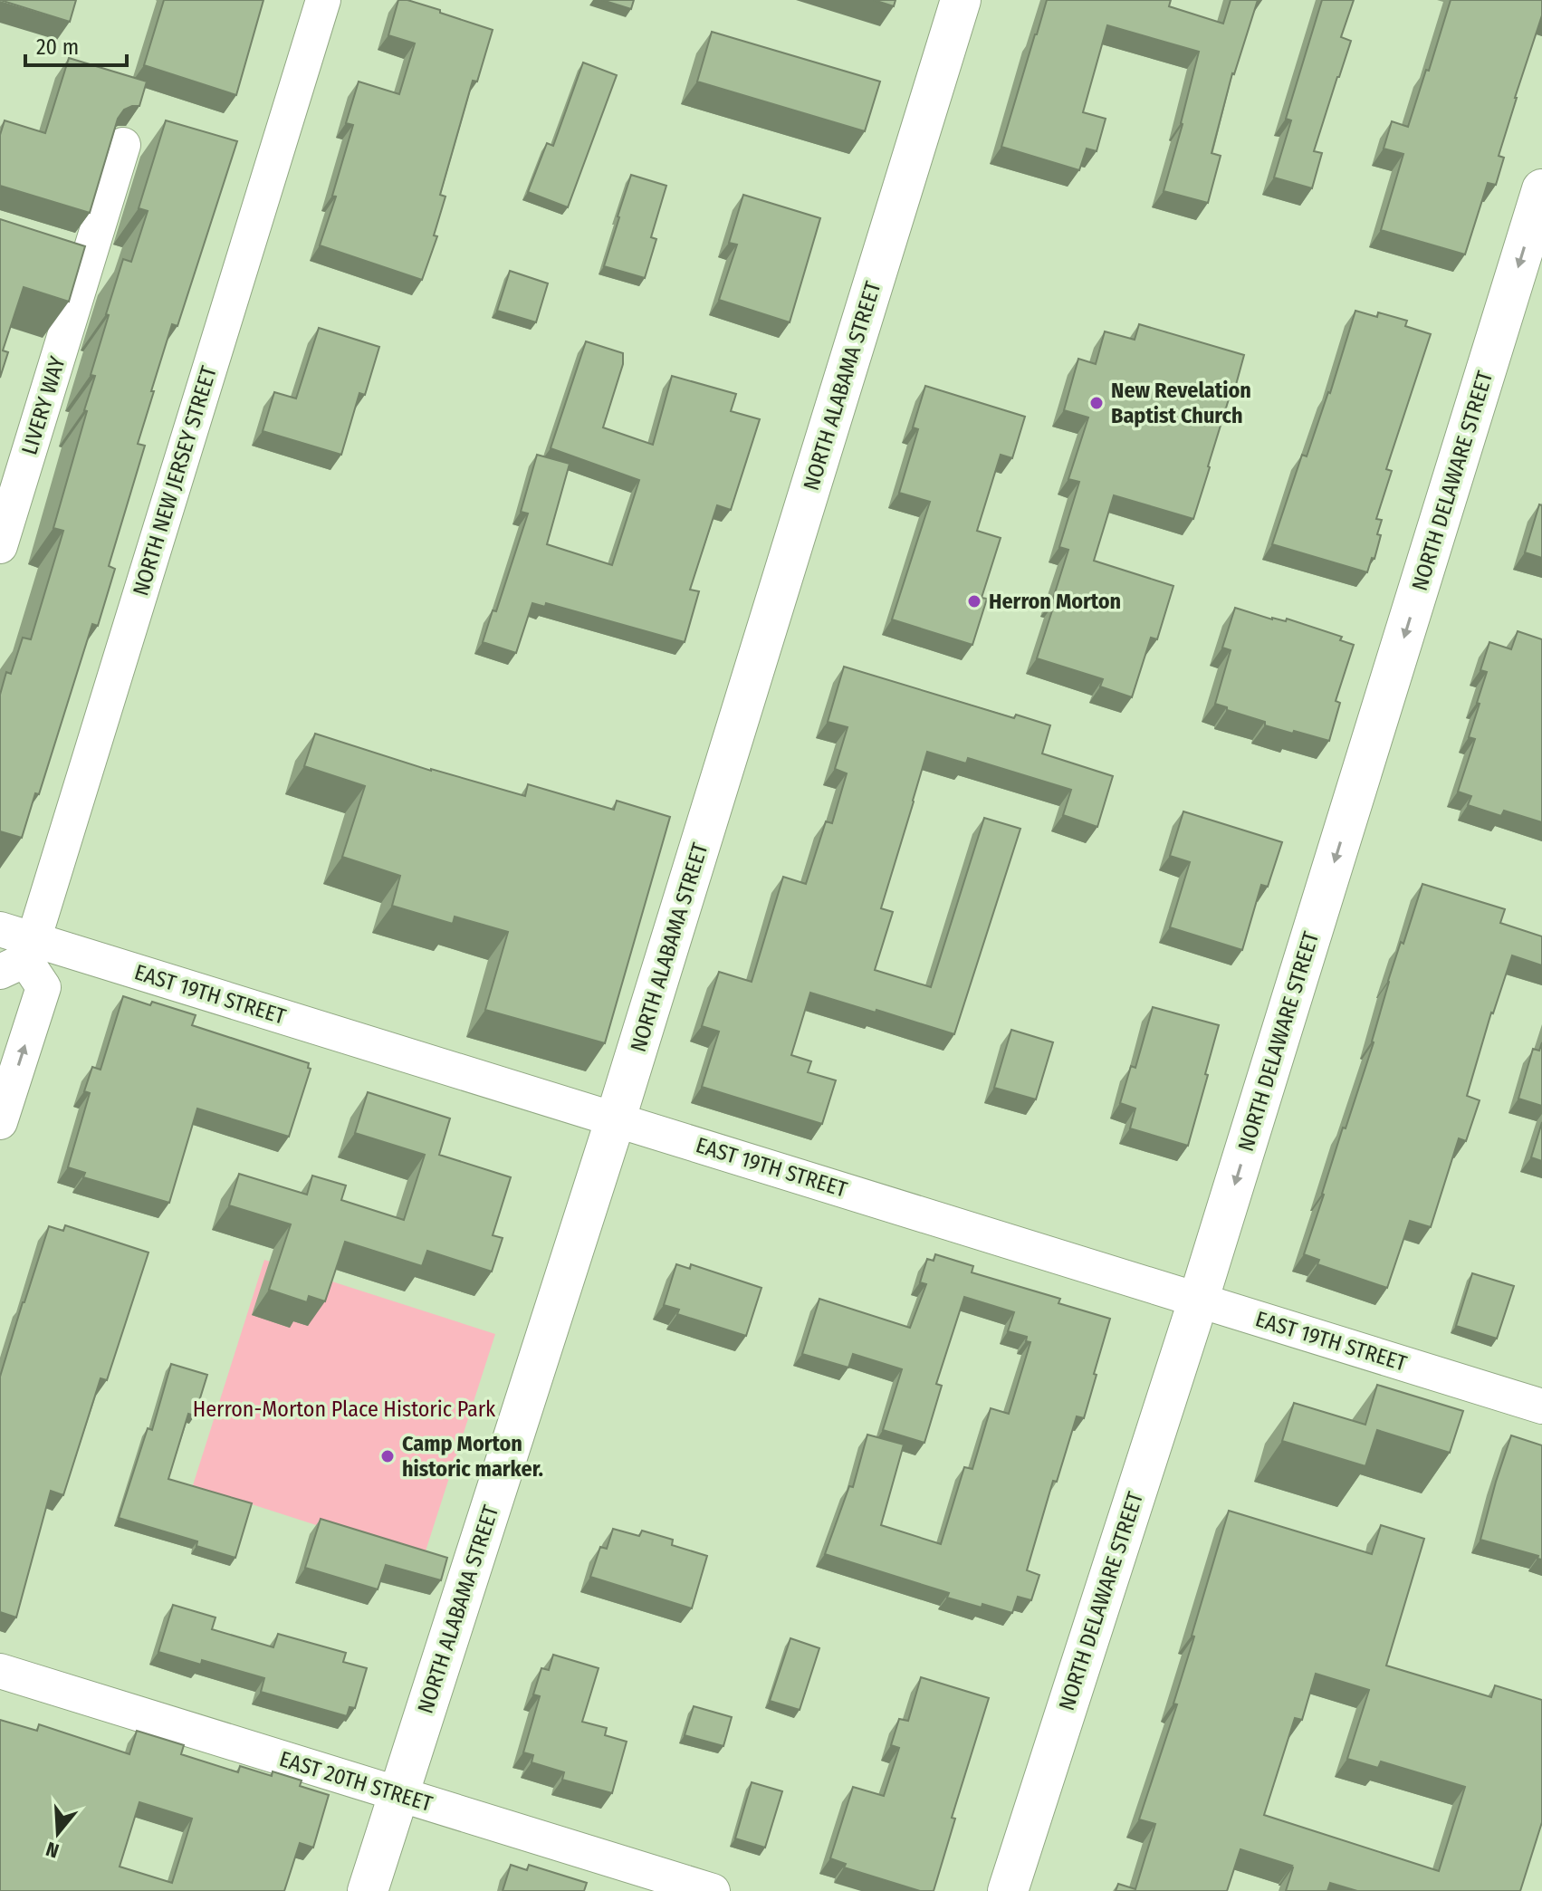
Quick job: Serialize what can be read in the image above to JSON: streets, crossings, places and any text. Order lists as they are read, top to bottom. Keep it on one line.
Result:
{"streets":{"main road":["NORTH ALABAMA STREET","NORTH DELAWARE STREET"],"street":["LIVERY WAY","NORTH NEW JERSEY STREET","EAST 19TH STREET","EAST 20TH STREET"]},"crossings":[["NORTH ALABAMA STREET","EAST 19TH STREET"],["NORTH ALABAMA STREET","EAST 20TH STREET"],["NORTH NEW JERSEY STREET","EAST 19TH STREET"],["NORTH DELAWARE STREET","EAST 19TH STREET"]],"one_way":["NORTH DELAWARE STREET"],"parks":["Herron-Morton Place Historic Park"],"places":["New Revelation Baptist Church","Herron Morton","Camp Morton historic marker."],"scale_bar":"20 m","north":"bottom"}
